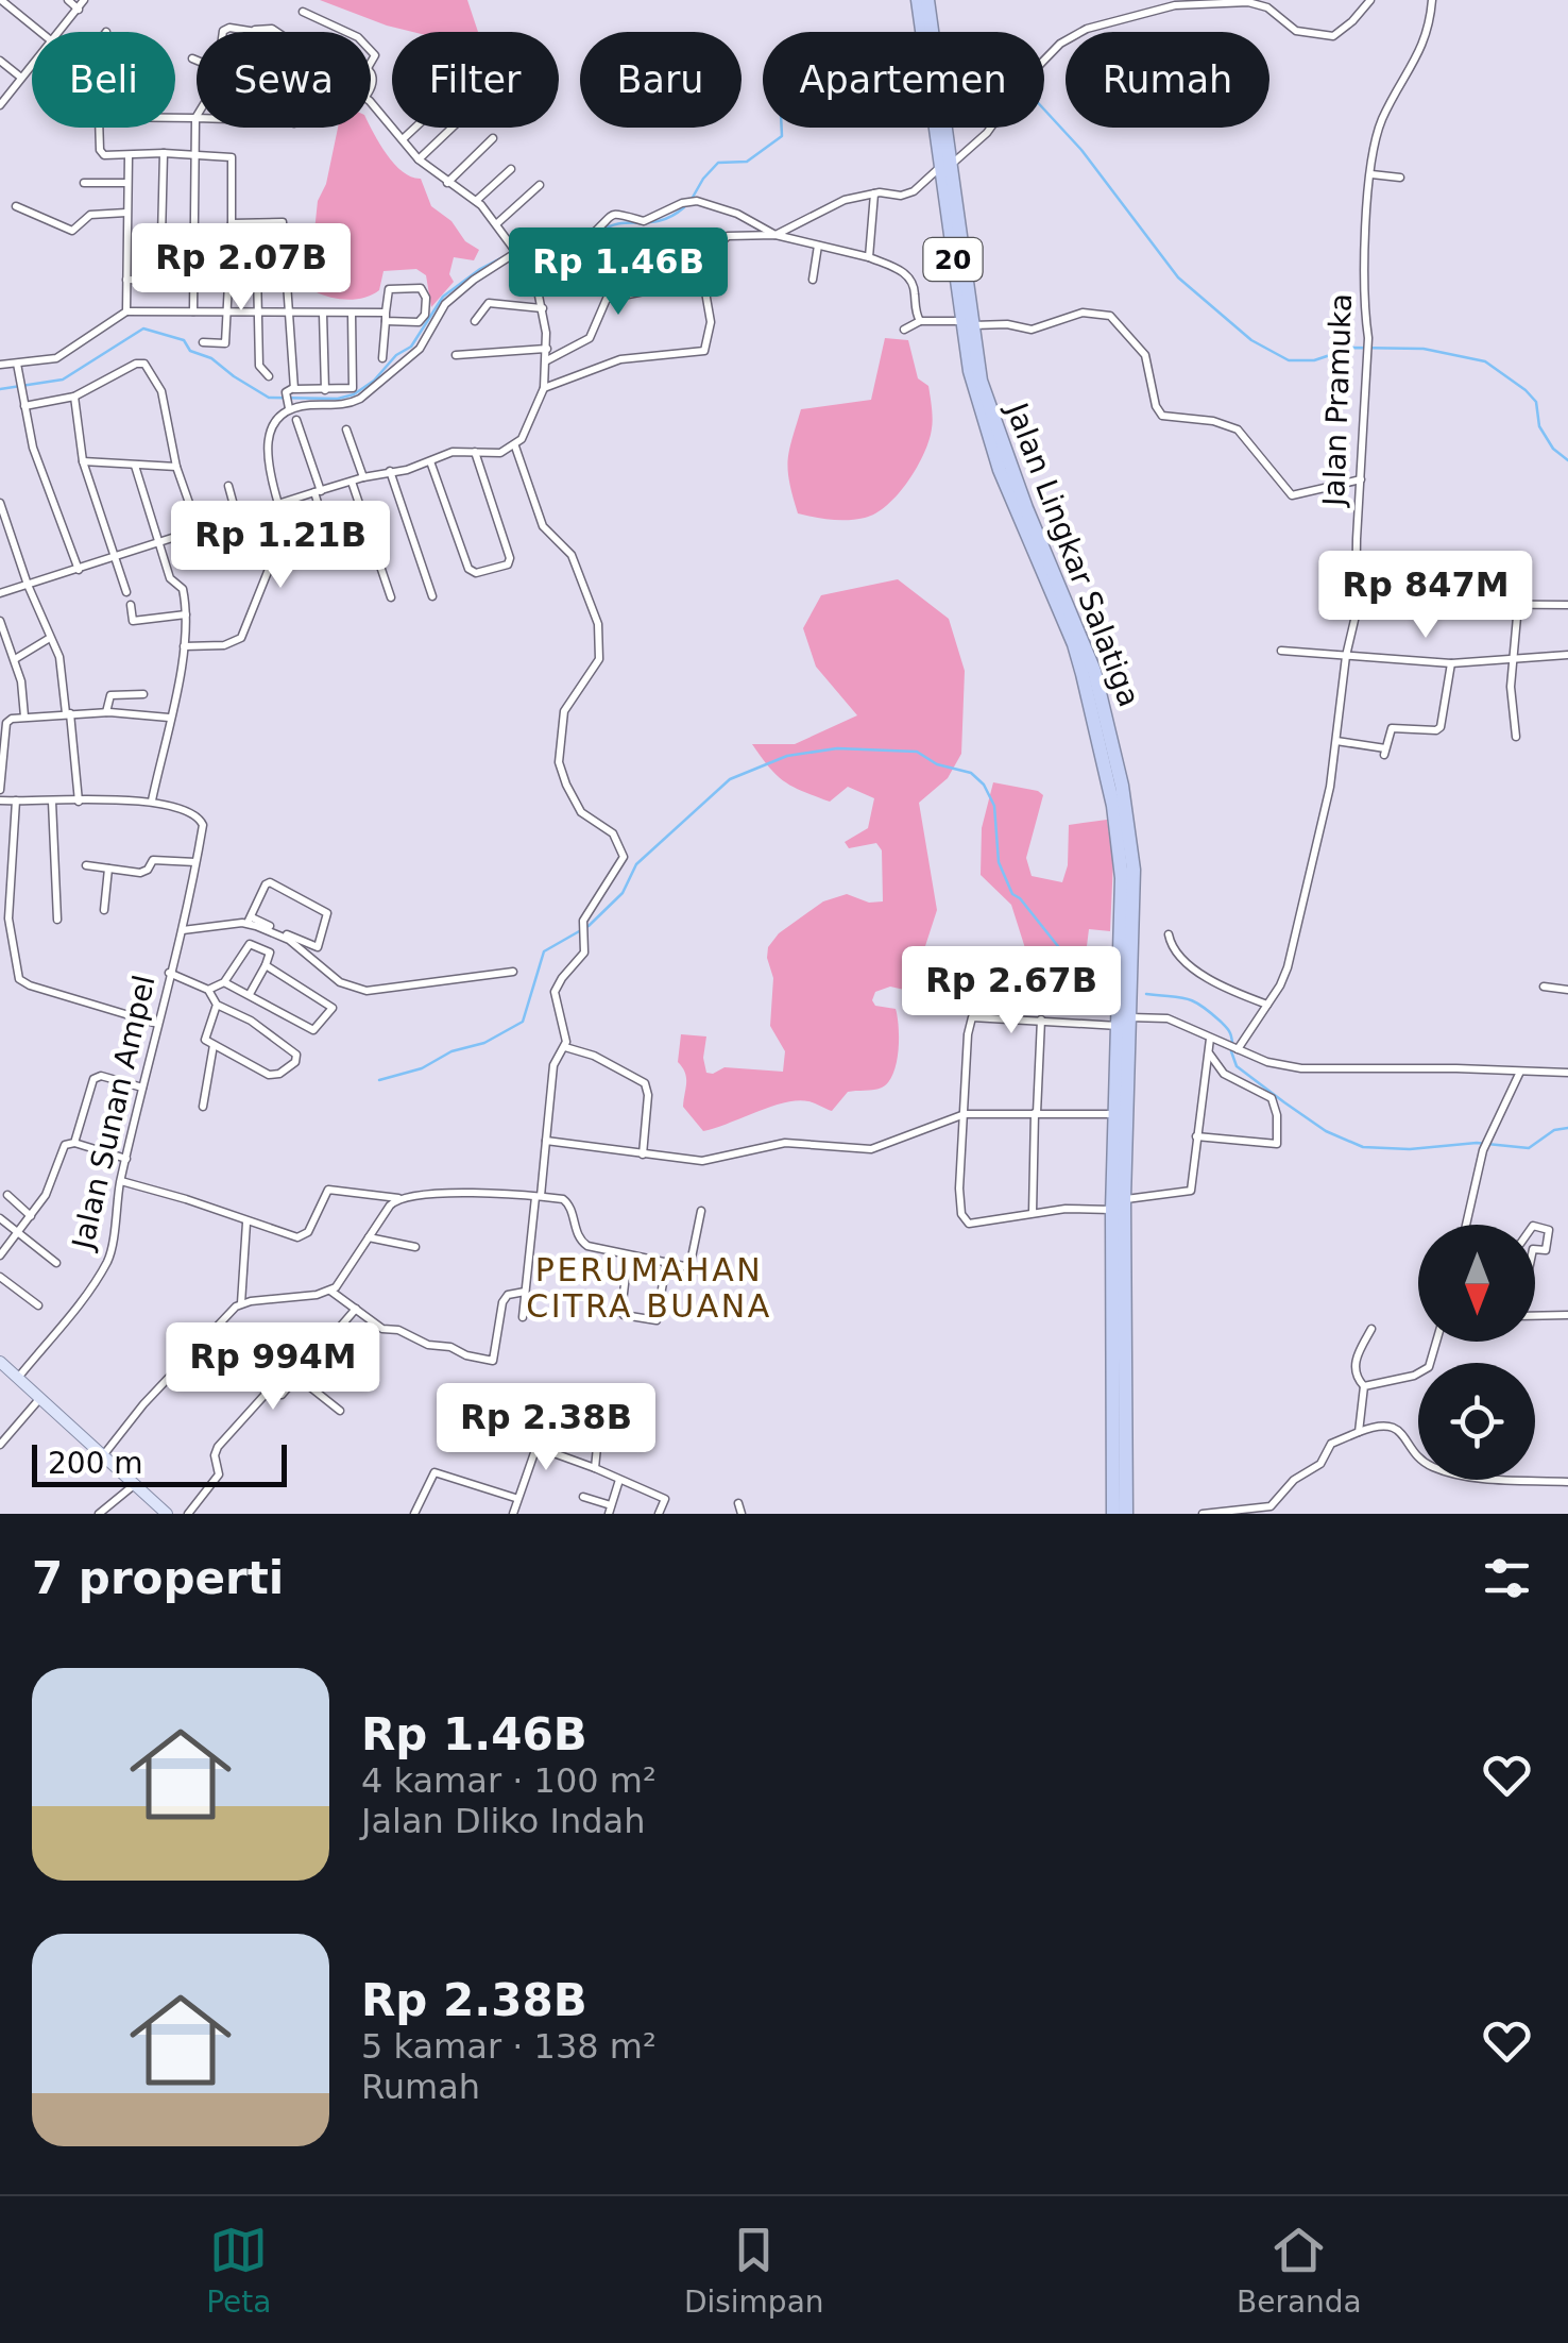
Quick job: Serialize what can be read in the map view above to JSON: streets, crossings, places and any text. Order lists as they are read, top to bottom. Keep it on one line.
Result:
{"streets":{"highway":["20","Jalan Lingkar Salatiga"],"street":["Jalan Pramuka","Jalan Sunan Ampel"]},"districts":["PERUMAHAN CITRA BUANA"],"scale_bar":"200 m","north":"bottom","page":{"chip":["Beli","Sewa","Filter","Baru","Apartemen","Rumah"],"price":["Rp 2.07B","Rp 1.46B","Rp 1.21B","Rp 847M","Rp 2.67B","Rp 994M","Rp 2.38B"],"scale":"200 m","heading":"7 properti","list":[{"name":"Rp 1.46B","note":"4 kamar · 100 m² · Jalan Dliko Indah"},{"name":"Rp 2.38B","note":"5 kamar · 138 m² · Rumah"}],"tabs":["Peta","Disimpan","Beranda"]}}
